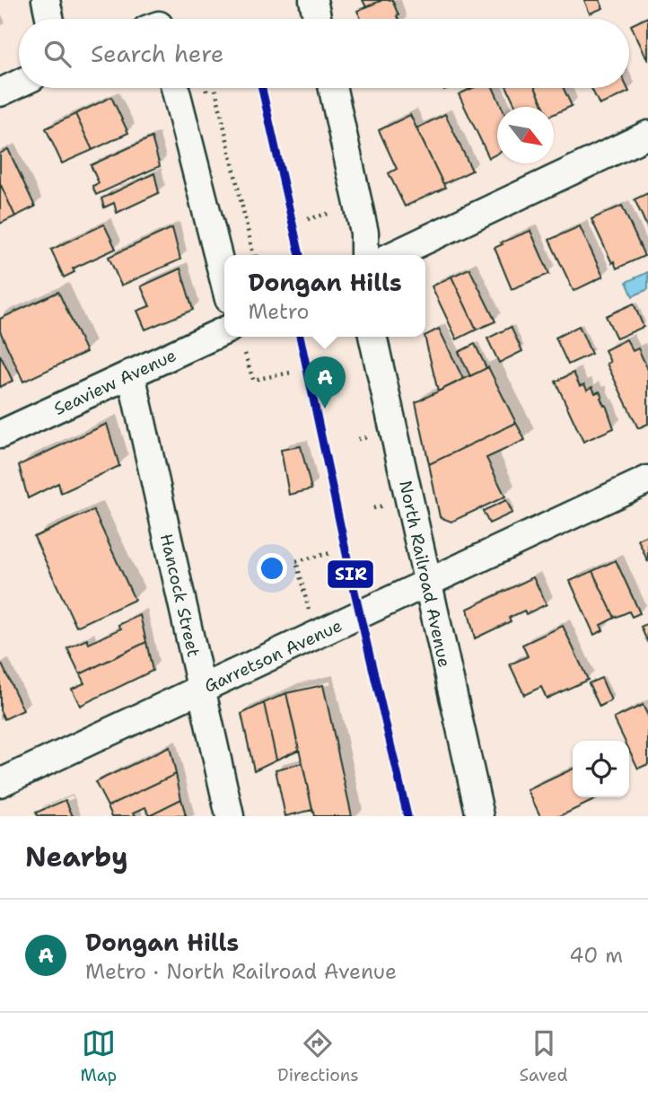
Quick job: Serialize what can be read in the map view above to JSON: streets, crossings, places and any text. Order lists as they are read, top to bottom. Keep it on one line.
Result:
{"streets":{"street":["Seaview Avenue","North Railroad Avenue","Hancock Street","Garretson Avenue"]},"crossings":[["Seaview Avenue","Hancock Street"],["North Railroad Avenue","Garretson Avenue"],["Hancock Street","Garretson Avenue"]],"lines":["transit line SIR"],"north":"bottom right","page":{"search":"Search here","popup":["Dongan Hills","Metro"],"pins":"A","heading":"Nearby","list":[{"mark":"A","name":"Dongan Hills","note":"Metro · North Railroad Avenue","value":"40 m"}],"nav":["Map","Directions","Saved"]}}
